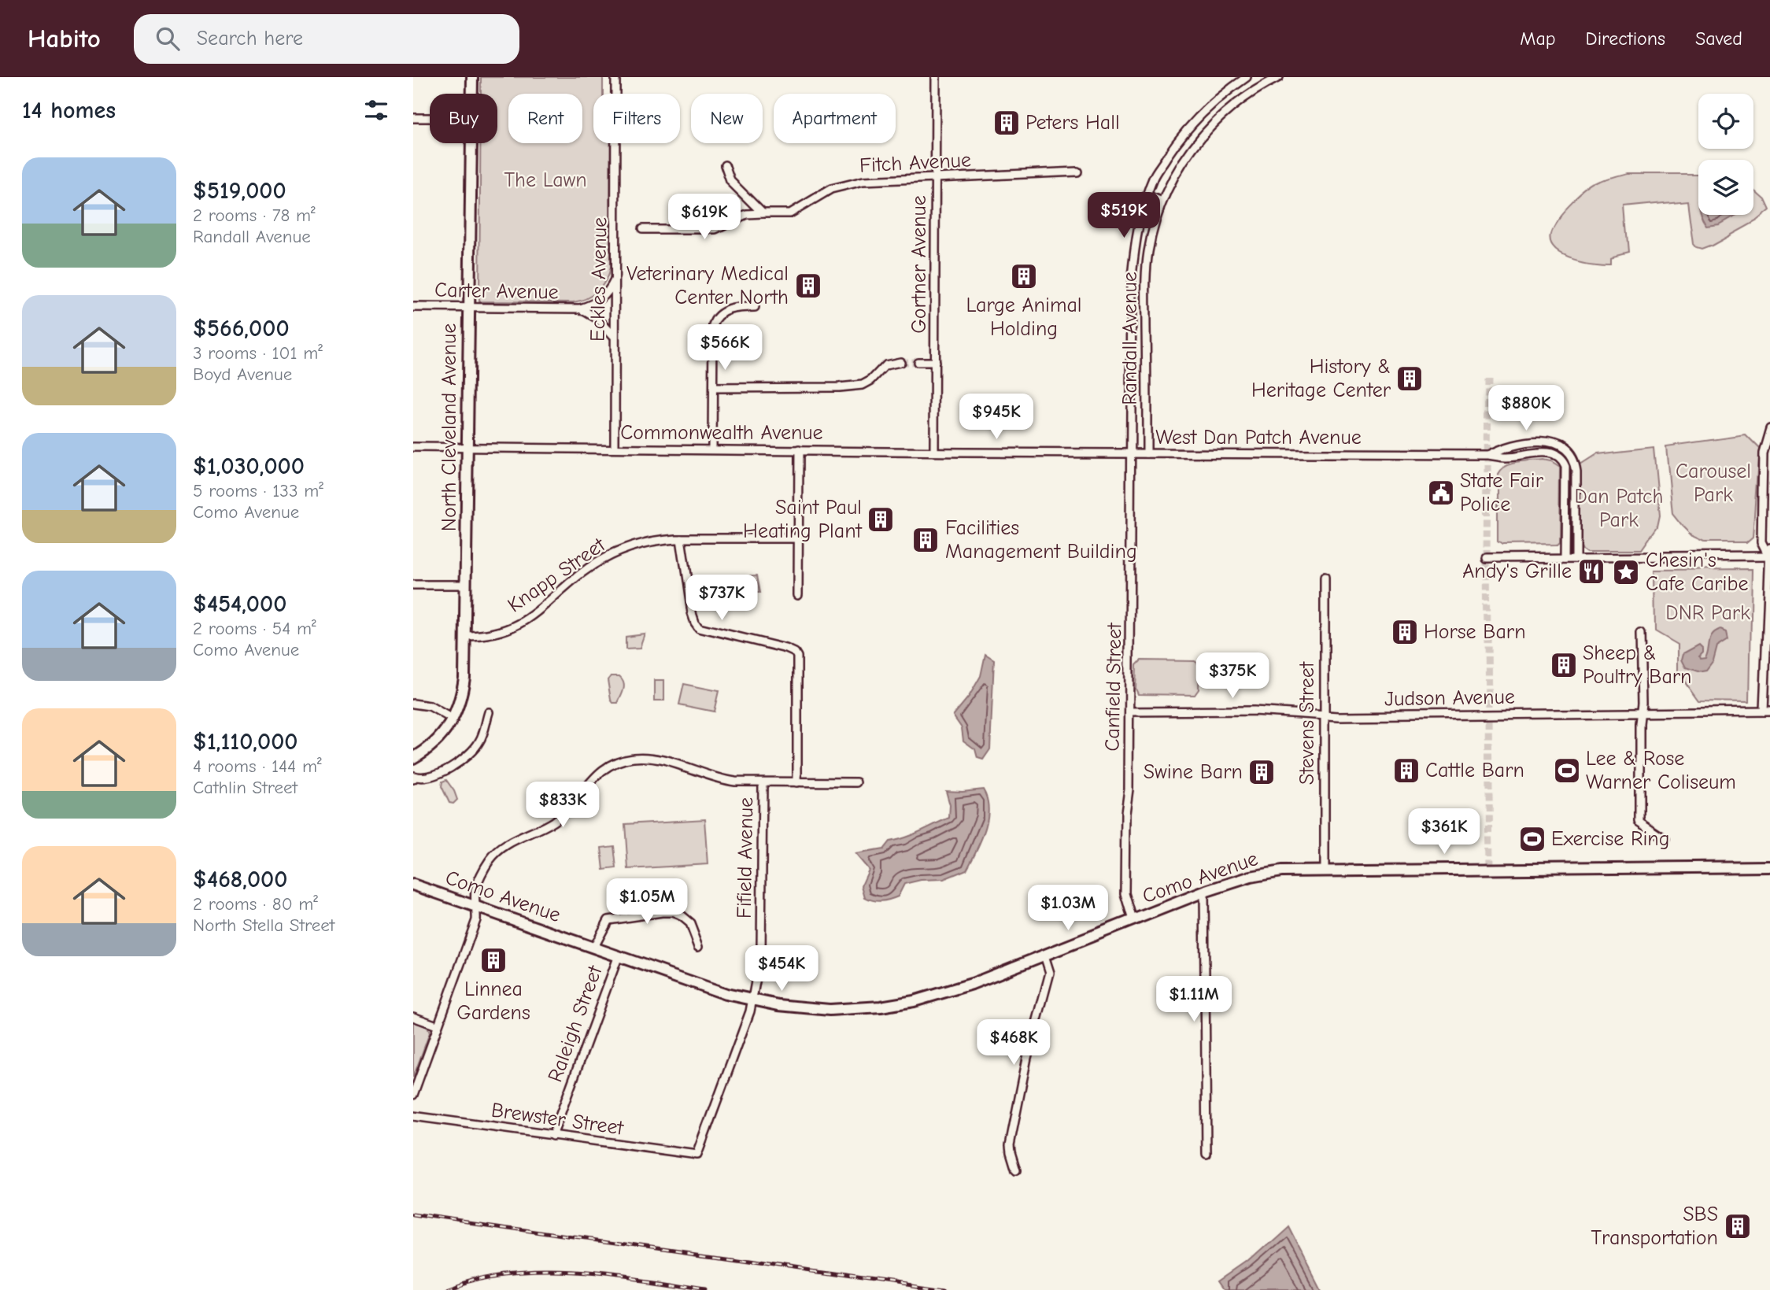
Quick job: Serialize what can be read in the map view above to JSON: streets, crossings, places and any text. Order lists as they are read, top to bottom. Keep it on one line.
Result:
{"streets":{"main road":["North Cleveland Avenue","Como Avenue"],"street":["Fitch Avenue","Gortner Avenue","Eckles Avenue","Carter Avenue","Randall Avenue","Commonwealth Avenue","West Dan Patch Avenue","Knapp Street","Canfield Street","Judson Avenue","Stevens Street","Fifield Avenue","Raleigh Street","Brewster Street"]},"crossings":[["Fitch Avenue","Gortner Avenue"],["Gortner Avenue","Commonwealth Avenue"],["Eckles Avenue","Carter Avenue"],["Eckles Avenue","Commonwealth Avenue"],["Carter Avenue","North Cleveland Avenue"],["Randall Avenue","West Dan Patch Avenue"],["Randall Avenue","Canfield Street"],["North Cleveland Avenue","Commonwealth Avenue"],["North Cleveland Avenue","Knapp Street"],["Commonwealth Avenue","West Dan Patch Avenue"],["West Dan Patch Avenue","Canfield Street"],["Canfield Street","Judson Avenue"],["Canfield Street","Como Avenue"],["Judson Avenue","Stevens Street"],["Stevens Street","Como Avenue"],["Fifield Avenue","Como Avenue"],["Fifield Avenue","Brewster Street"],["Como Avenue","Raleigh Street"],["Raleigh Street","Brewster Street"]],"parks":["The Lawn","Carousel Park","Dan Patch Park","DNR Park"],"places":{"building":["Peters Hall","Large Animal Holding","Veterinary Medical Center North","History & Heritage Center","Saint Paul Heating Plant","Facilities Management Building","Horse Barn","Sheep & Poultry Barn","Cattle Barn","Swine Barn","Linnea Gardens","SBS Transportation"],"public building":["State Fair Police"],"restaurant":["Andy's Grille"],"place":["Chesin's Cafe Caribe"],"sports":["Lee & Rose Warner Coliseum","Exercise Ring"]},"page":{"header":"Habito","search":"Search here","nav":["Map","Directions","Saved"],"heading":"14 homes","chip":["Buy","Rent","Filters","New","Apartment"],"list":[{"name":"$519,000","note":"2 rooms · 78 m² · Randall Avenue"},{"name":"$566,000","note":"3 rooms · 101 m² · Boyd Avenue"},{"name":"$1,030,000","note":"5 rooms · 133 m² · Como Avenue"},{"name":"$454,000","note":"2 rooms · 54 m² · Como Avenue"},{"name":"$1,110,000","note":"4 rooms · 144 m² · Cathlin Street"},{"name":"$468,000","note":"2 rooms · 80 m² · North Stella Street"}],"price":["$519K","$619K","$566K","$880K","$945K","$737K","$375K","$833K","$361K","$1.05M","$1.03M","$454K","$1.11M","$468K"]}}
